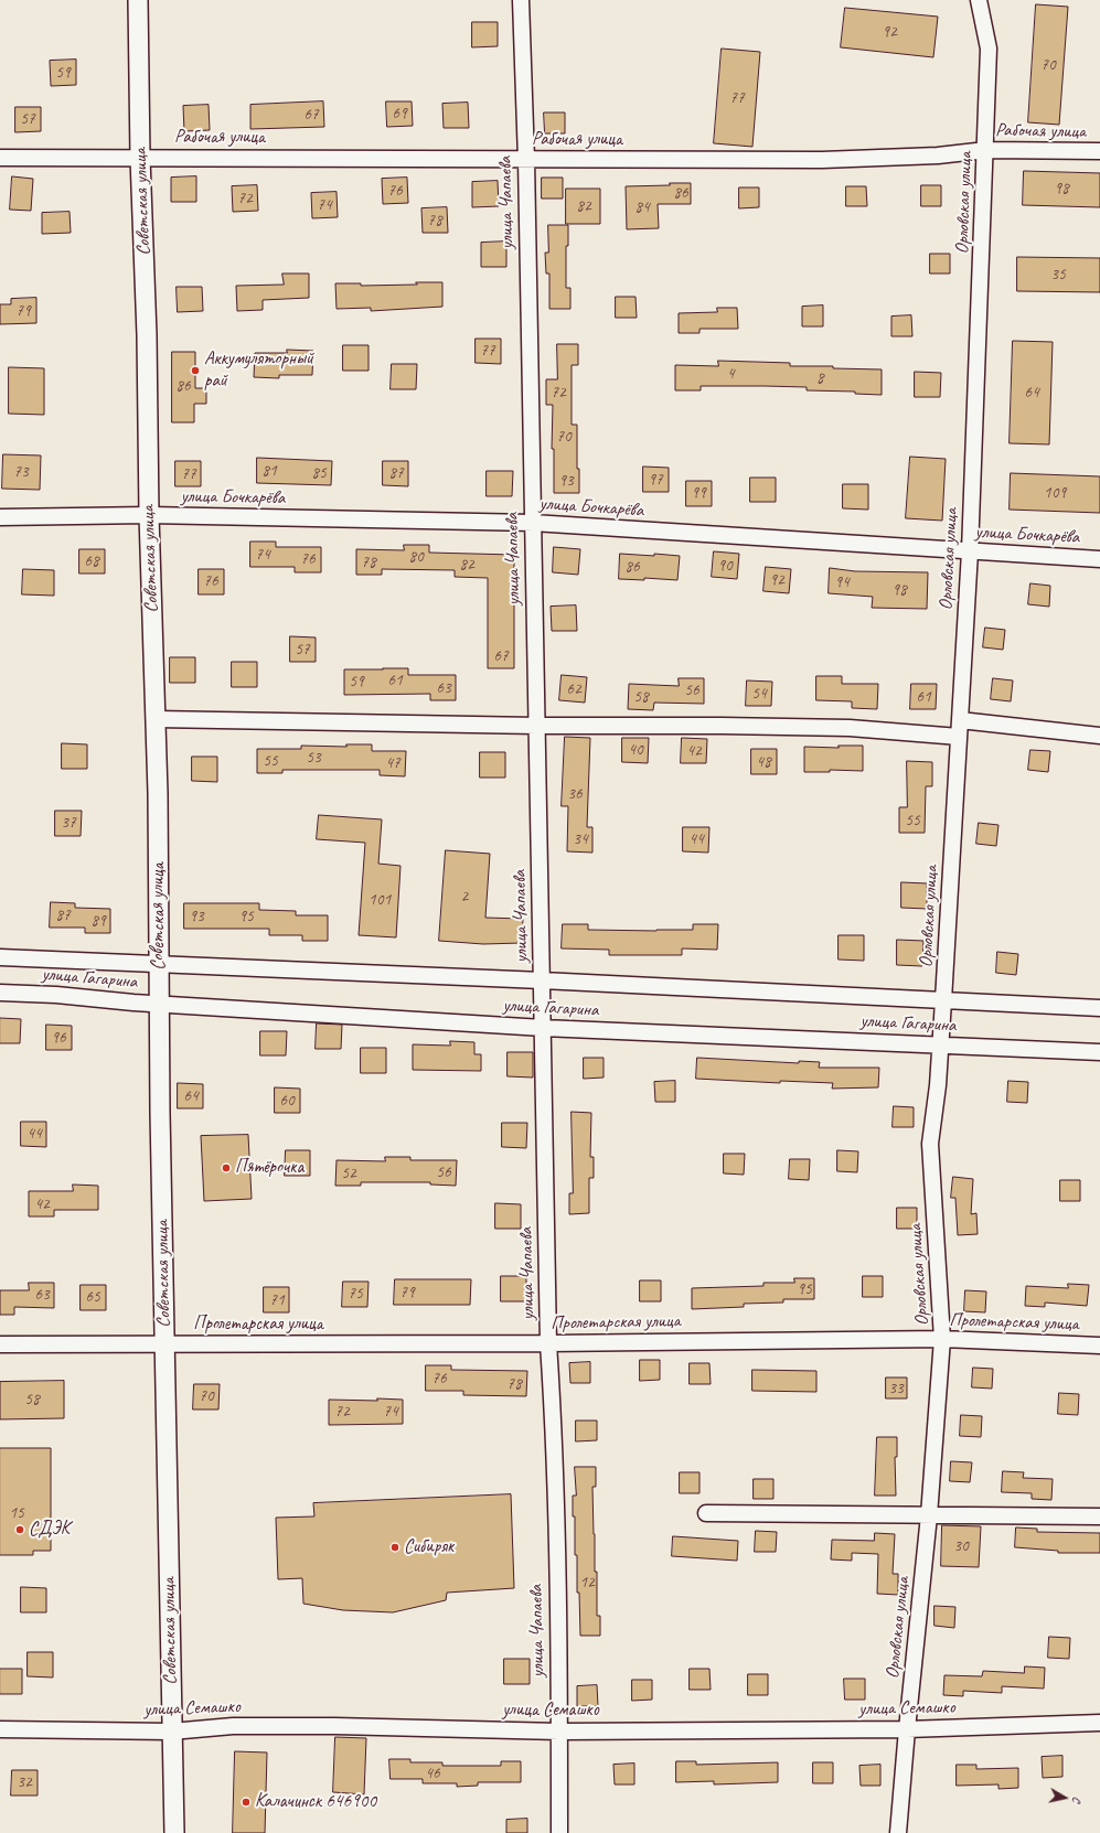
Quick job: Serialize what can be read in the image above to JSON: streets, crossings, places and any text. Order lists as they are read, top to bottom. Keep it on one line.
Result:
{"streets":{"street":["Рабочая улица","Советская улица","улица Чапаева","Орловская улица","улица Бочкарёва","улица Гагарина","Пролетарская улица","улица Семашко"]},"crossings":[["Рабочая улица","Советская улица"],["Рабочая улица","улица Чапаева"],["Рабочая улица","Орловская улица"],["Советская улица","улица Бочкарёва"],["Советская улица","улица Гагарина"],["Советская улица","Пролетарская улица"],["Советская улица","улица Семашко"],["улица Чапаева","улица Бочкарёва"],["улица Чапаева","улица Гагарина"],["улица Чапаева","Пролетарская улица"],["улица Чапаева","улица Семашко"],["Орловская улица","улица Бочкарёва"],["Орловская улица","улица Гагарина"],["Орловская улица","Пролетарская улица"],["Орловская улица","улица Семашко"]],"places":["Аккумуляторный рай","Пятёрочка","СДЭК","Сибиряк","Калачинск 646900"],"house_numbers":["92","70","59","77","69","67","57","98","76","86","72","74","82","84","78","35","79","77","4","8","86","72","64","70","81","73","85","87","77","97","93","99","109","74","80","76","68","78","82","90","86","92","76","94","98","57","67","61","59","63","62","56","54","58","61","40","42","53","55","48","47","36","55","37","34","44","2","101","87","93","95","89","96","64","60","44","56","52","42","95","79","75","63","65","71","76","78","33","70","58","72","74","15","30","12","46","32"],"north":"right"}
